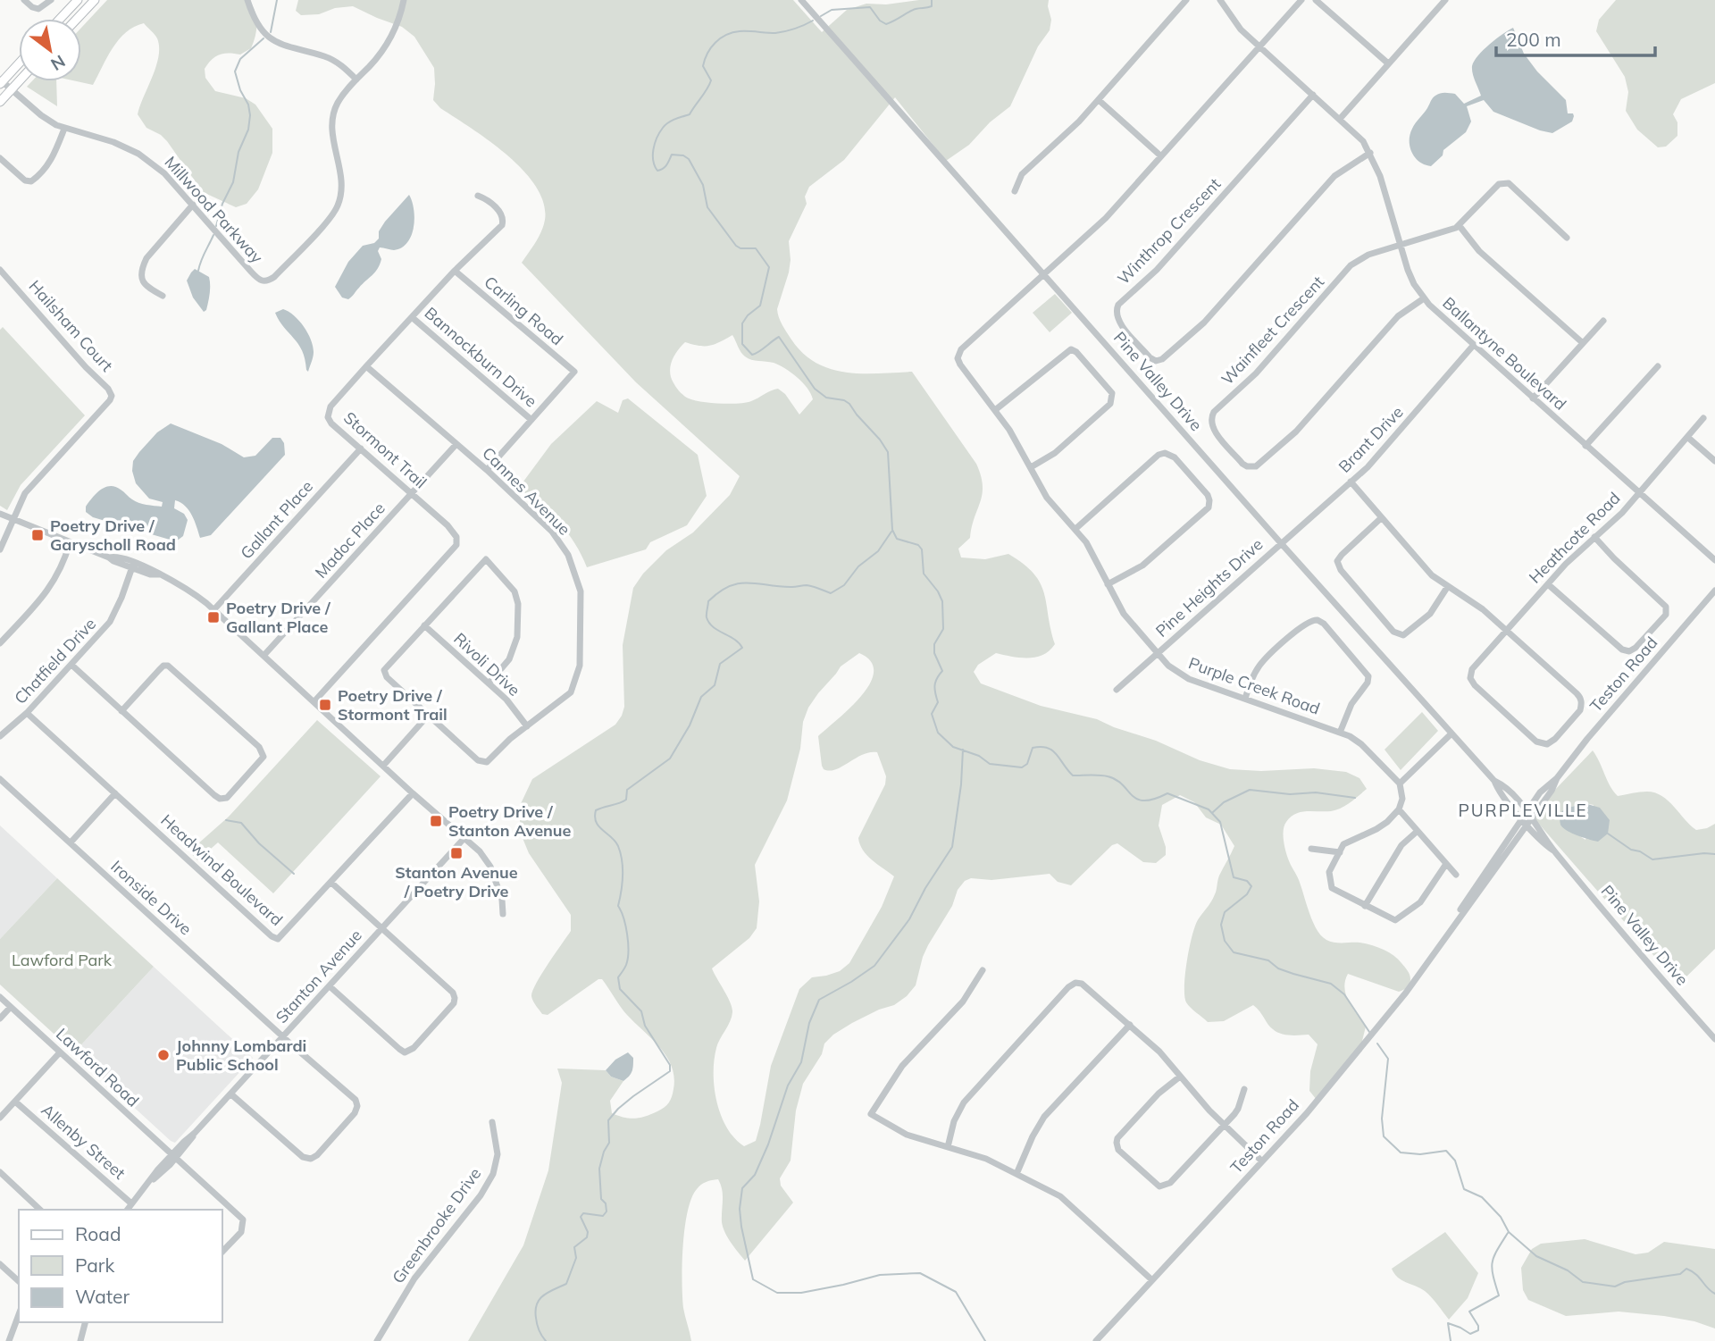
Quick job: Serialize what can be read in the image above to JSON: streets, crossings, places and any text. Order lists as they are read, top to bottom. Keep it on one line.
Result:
{"streets":{"street":["Millwood Parkway","Winthrop Crescent","Carling Road","Hailsham Court","Wainfleet Crescent","Ballantyne Boulevard","Bannockburn Drive","Pine Valley Drive","Brant Drive","Stormont Trail","Cannes Avenue","Gallant Place","Heathcote Road","Madoc Place","Pine Heights Drive","Chatfield Drive","Rivoli Drive","Teston Road","Purple Creek Road","Headwind Boulevard","Ironside Drive","Stanton Avenue","Lawford Road","Allenby Street","Greenbrooke Drive"]},"crossings":[["Winthrop Crescent","Ballantyne Boulevard"],["Carling Road","Bannockburn Drive"],["Carling Road","Stormont Trail"],["Wainfleet Crescent","Ballantyne Boulevard"],["Ballantyne Boulevard","Brant Drive"],["Ballantyne Boulevard","Heathcote Road"],["Bannockburn Drive","Stormont Trail"],["Pine Valley Drive","Brant Drive"],["Pine Valley Drive","Pine Heights Drive"],["Pine Valley Drive","Teston Road"],["Pine Valley Drive","Purple Creek Road"],["Brant Drive","Pine Heights Drive"],["Stormont Trail","Cannes Avenue"],["Stormont Trail","Gallant Place"],["Stormont Trail","Madoc Place"],["Cannes Avenue","Madoc Place"],["Cannes Avenue","Rivoli Drive"],["Pine Heights Drive","Purple Creek Road"],["Chatfield Drive","Headwind Boulevard"],["Ironside Drive","Stanton Avenue"],["Stanton Avenue","Lawford Road"],["Stanton Avenue","Allenby Street"]],"districts":["PURPLEVILLE"],"parks":["Lawford Park"],"places":{"transit":["Poetry Drive / Garyscholl Road","Poetry Drive / Gallant Place","Poetry Drive / Stormont Trail","Poetry Drive / Stanton Avenue","Stanton Avenue / Poetry Drive"],"other":["Johnny Lombardi Public School"]},"legend":["Road","Park","Water"],"scale_bar":"200 m","north":"bottom right"}
